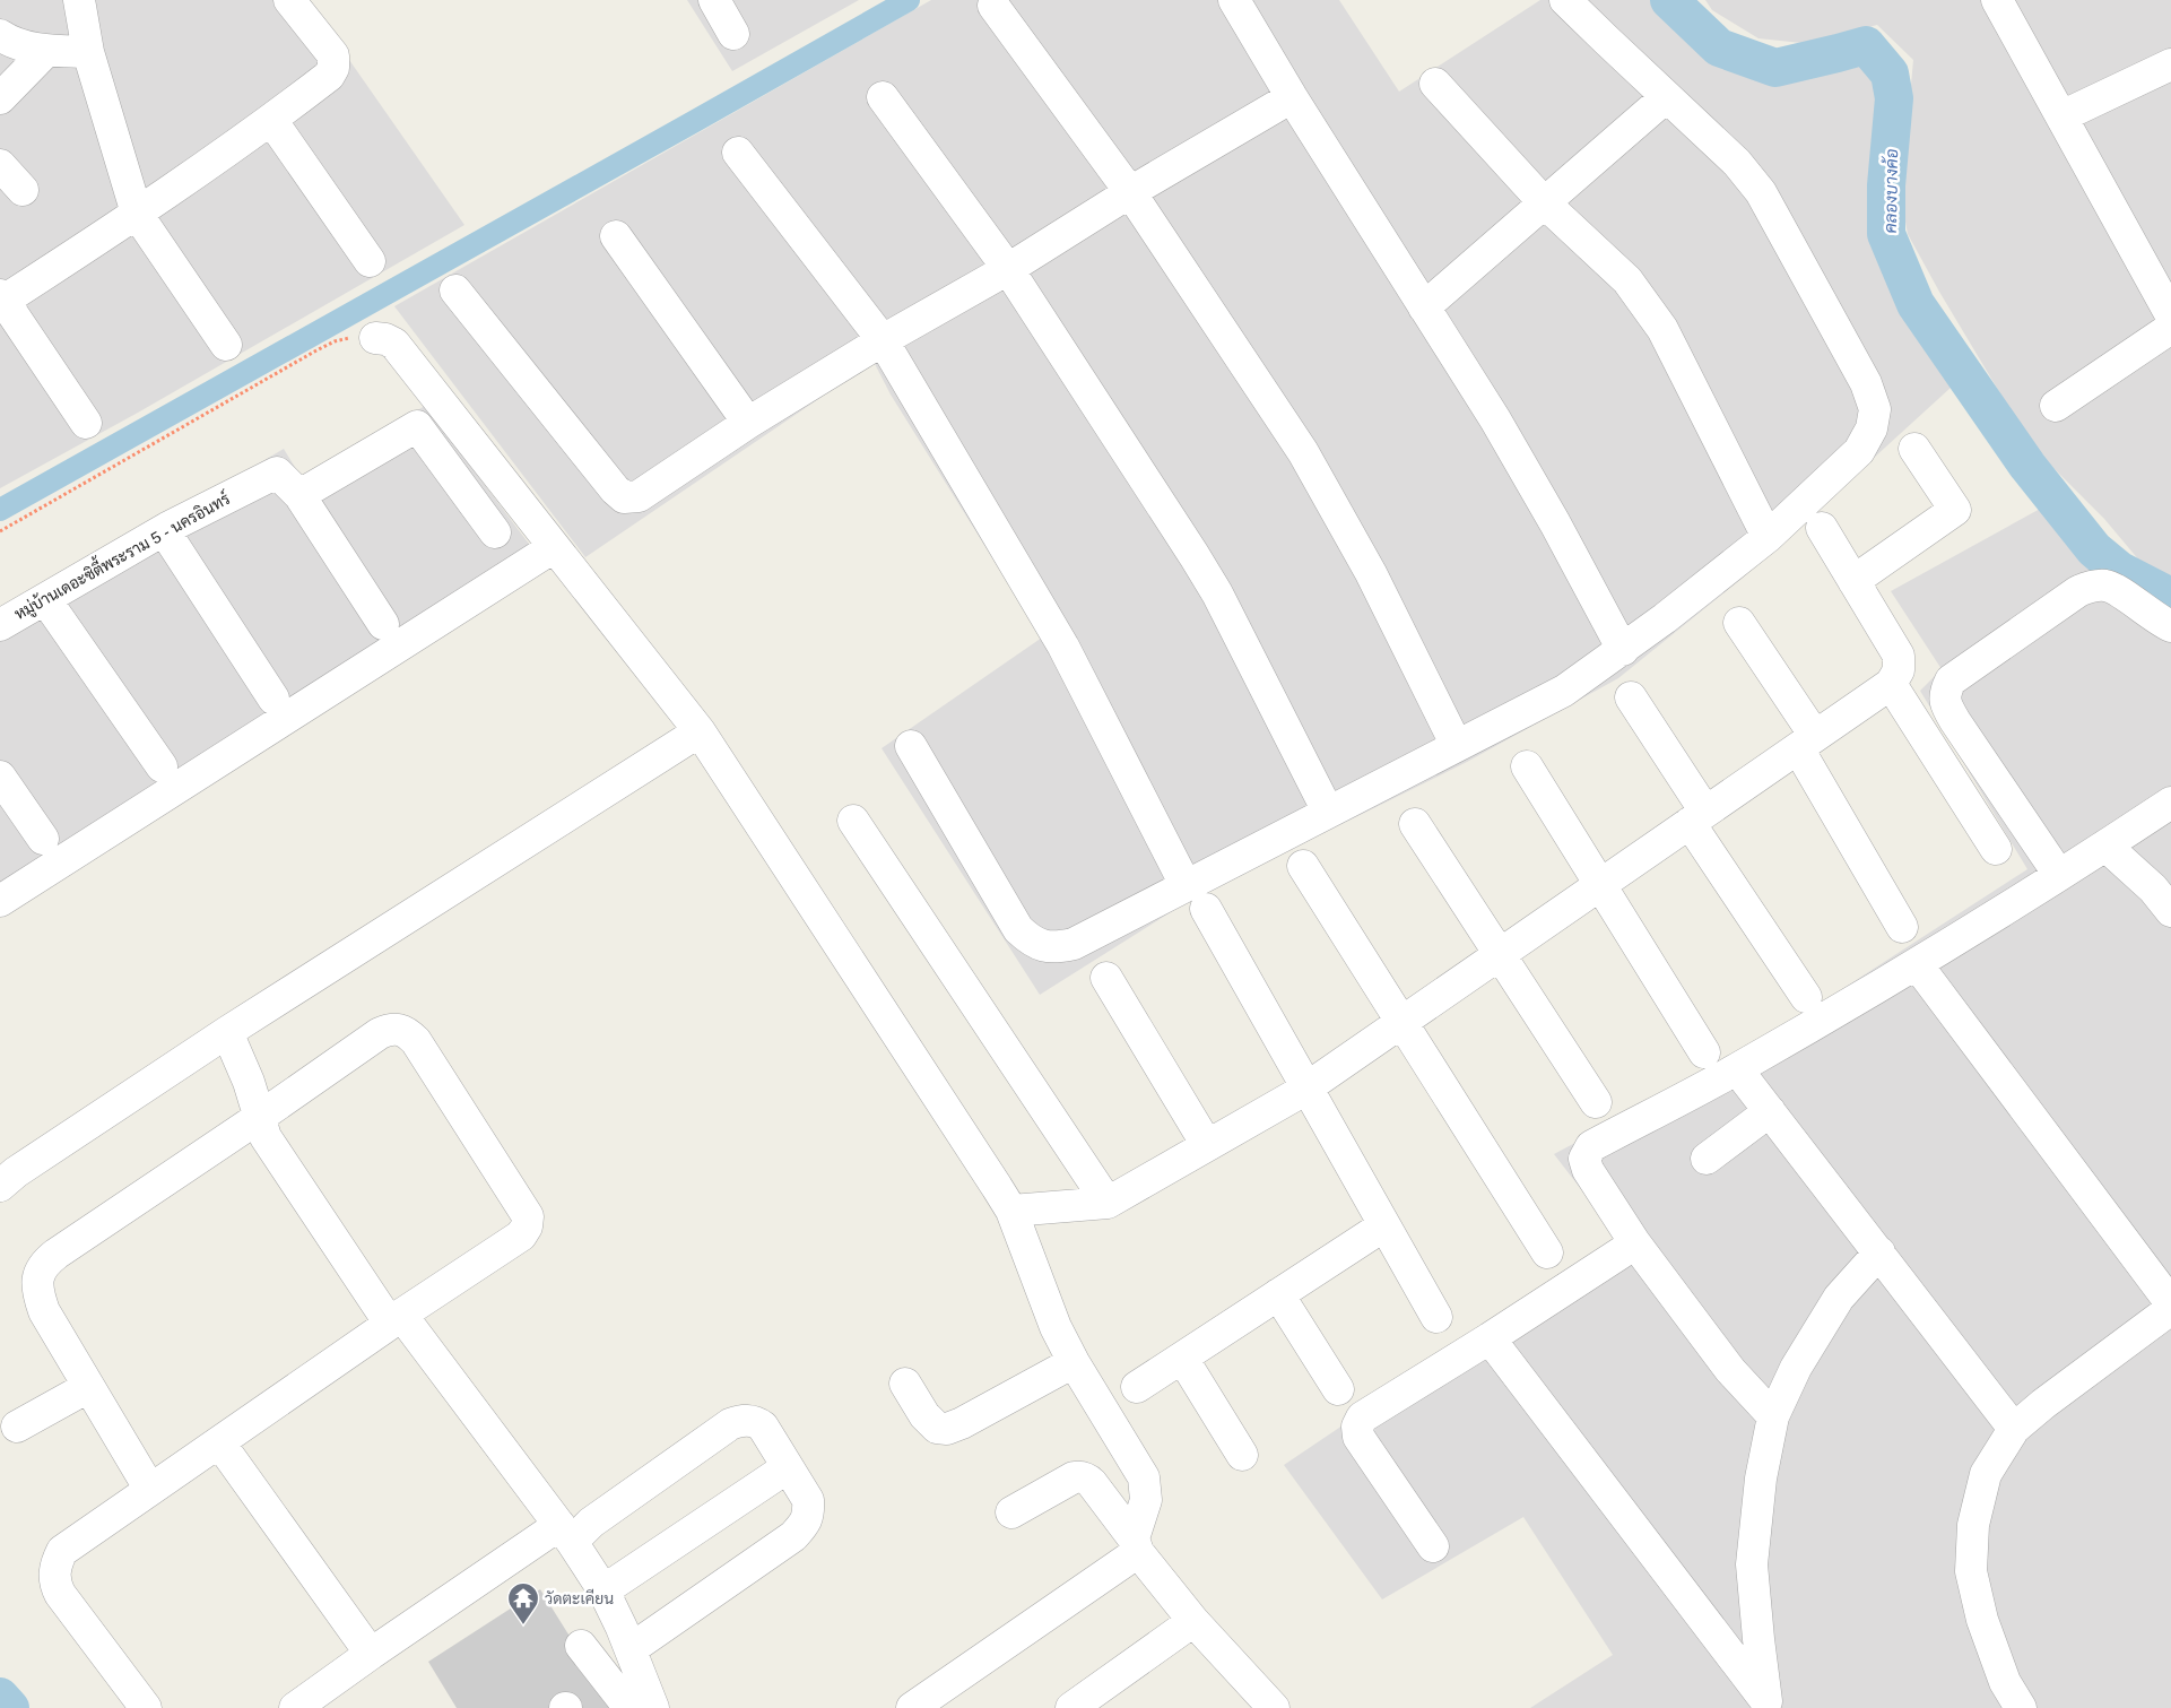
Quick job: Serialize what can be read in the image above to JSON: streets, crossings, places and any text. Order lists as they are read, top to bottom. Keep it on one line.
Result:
{"streets":{"street":["หมู่บ้านเดอะซิตี้พระราม 5 - นครอินทร์"]},"water":["คลองบางค้อ"],"places":{"temple":["วัดตะเคียน"]}}
